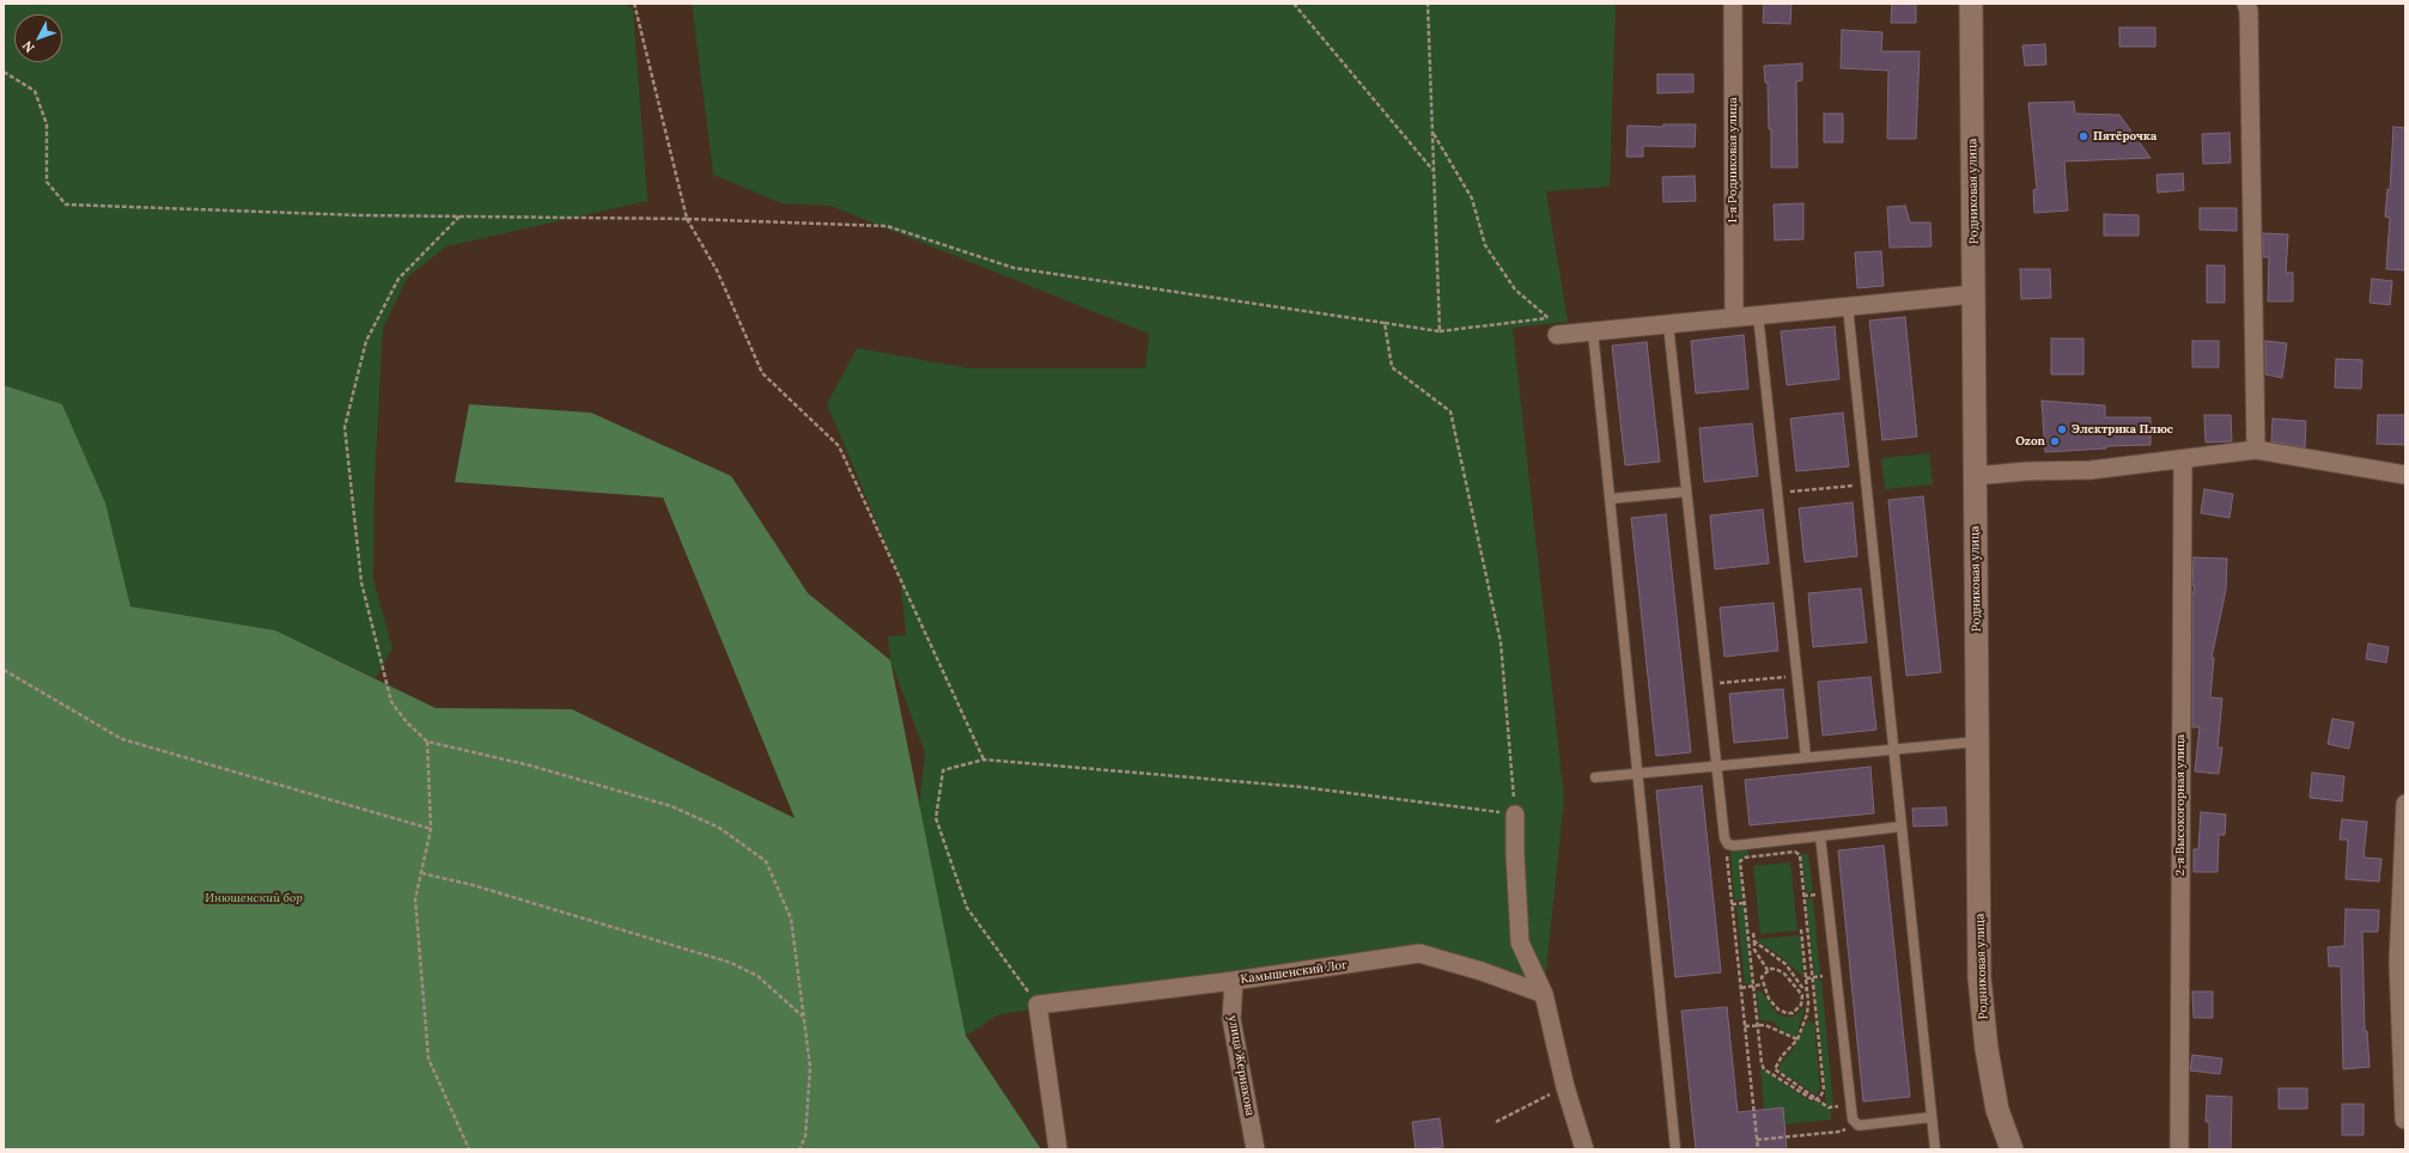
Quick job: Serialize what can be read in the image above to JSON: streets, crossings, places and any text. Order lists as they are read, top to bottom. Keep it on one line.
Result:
{"streets":{"street":["1-я Родниковая улица","Родниковая улица","2-я Высокогорная улица","Камышенский Лог","улица Жернакова"]},"crossings":[["Камышенский Лог","улица Жернакова"]],"parks":["Инюшенский бор"],"places":["Пятёрочка","Электрика Плюс","Ozon"],"north":"bottom left"}
